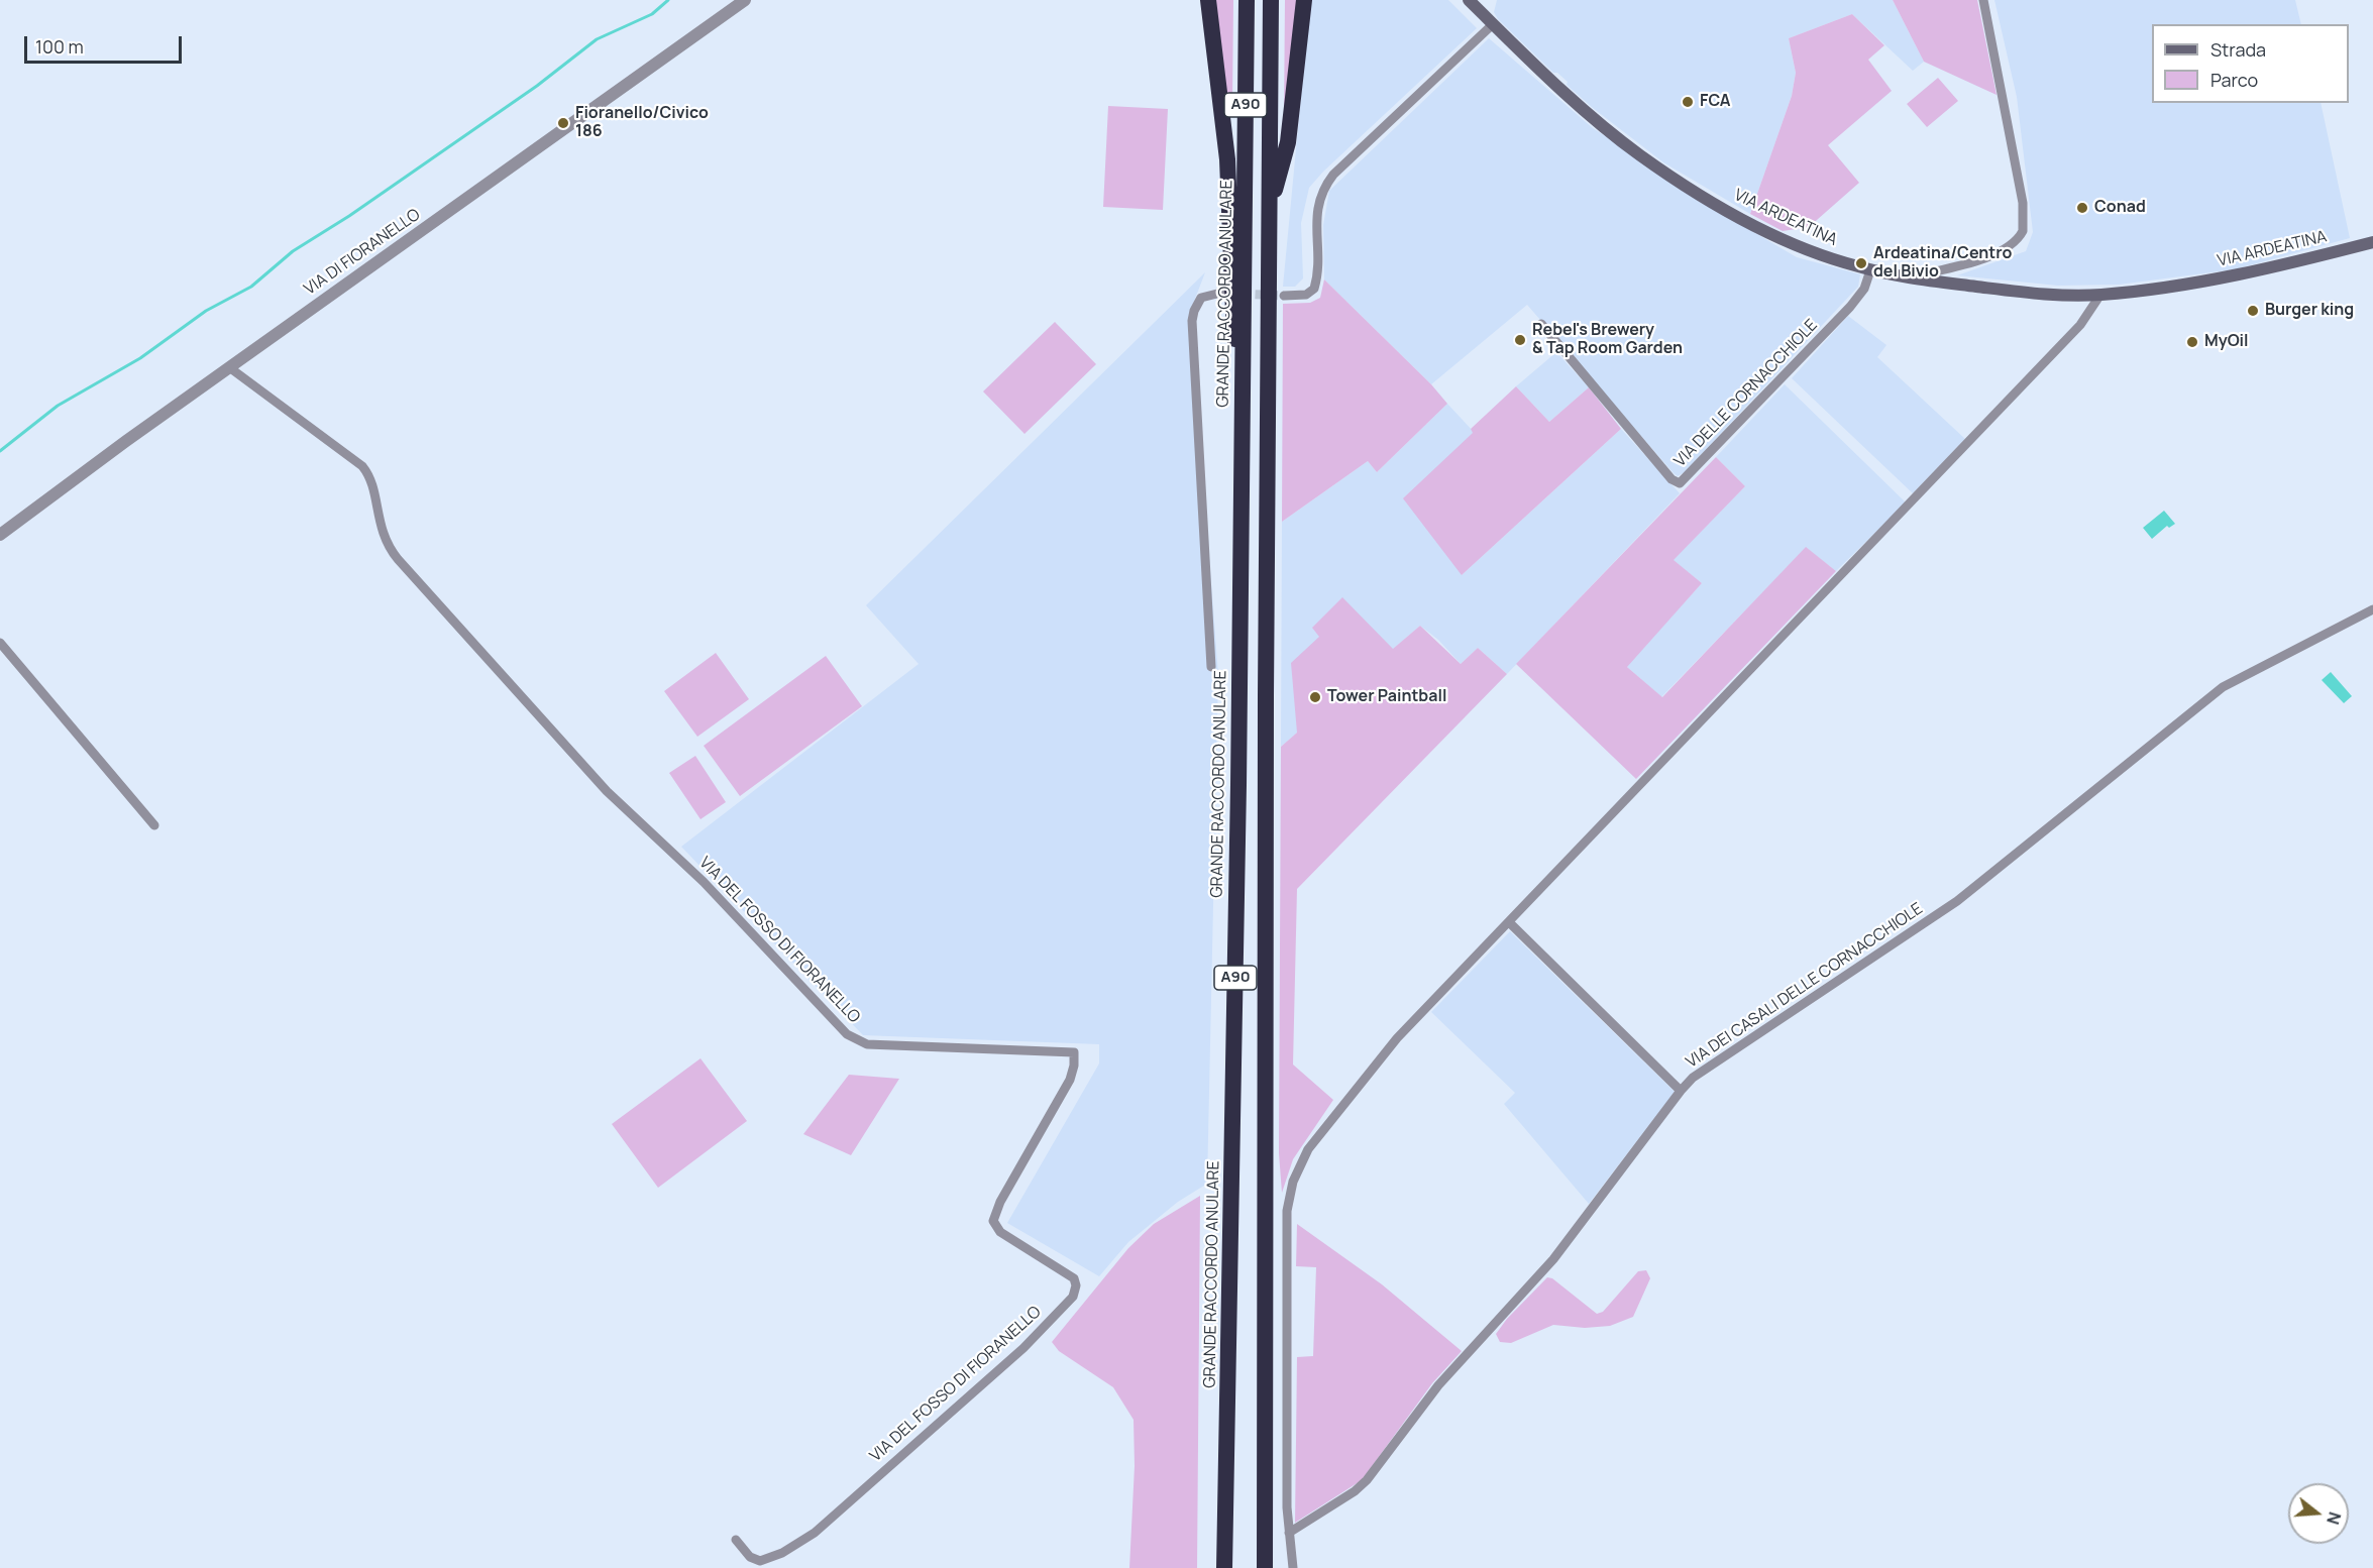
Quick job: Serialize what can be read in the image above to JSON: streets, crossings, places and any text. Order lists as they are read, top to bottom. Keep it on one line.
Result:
{"streets":{"highway":["A90","GRANDE RACCORDO ANULARE"],"main road":["VIA ARDEATINA"],"street":["VIA DI FIORANELLO","VIA DELLE CORNACCHIOLE","VIA DEL FOSSO DI FIORANELLO","VIA DEI CASALI DELLE CORNACCHIOLE"]},"crossings":[["VIA ARDEATINA","VIA DELLE CORNACCHIOLE"],["VIA DI FIORANELLO","VIA DEL FOSSO DI FIORANELLO"]],"places":["FCA","Fioranello/Civico 186","Conad","Ardeatina/Centro del Bivio","Burger king","Rebel's Brewery & Tap Room Garden","MyOil","Tower Paintball"],"legend":["Strada","Parco"],"scale_bar":"100 m","north":"right"}
